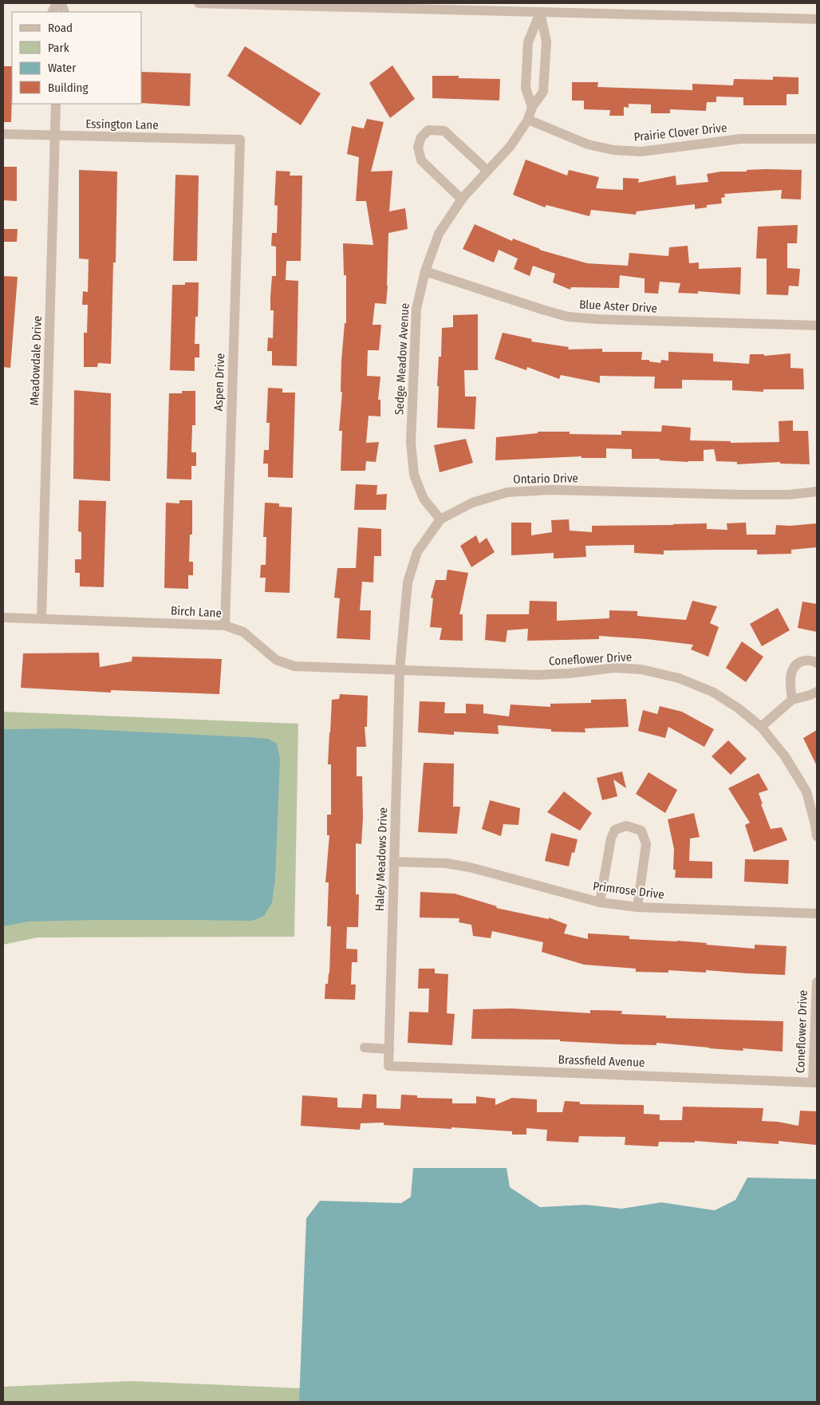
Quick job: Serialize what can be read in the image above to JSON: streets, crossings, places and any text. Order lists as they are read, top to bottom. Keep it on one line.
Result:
{"streets":{"street":["Essington Lane","Prairie Clover Drive","Blue Aster Drive","Sedge Meadow Avenue","Meadowdale Drive","Aspen Drive","Ontario Drive","Birch Lane","Coneflower Drive","Haley Meadows Drive","Primrose Drive","Brassfield Avenue"]},"crossings":[["Essington Lane","Meadowdale Drive"],["Essington Lane","Aspen Drive"],["Prairie Clover Drive","Sedge Meadow Avenue"],["Blue Aster Drive","Sedge Meadow Avenue"],["Sedge Meadow Avenue","Ontario Drive"],["Meadowdale Drive","Birch Lane"],["Aspen Drive","Birch Lane"],["Ontario Drive","Birch Lane"],["Ontario Drive","Coneflower Drive"],["Ontario Drive","Haley Meadows Drive"],["Birch Lane","Coneflower Drive"],["Birch Lane","Haley Meadows Drive"],["Coneflower Drive","Haley Meadows Drive"],["Coneflower Drive","Brassfield Avenue"],["Haley Meadows Drive","Primrose Drive"],["Haley Meadows Drive","Brassfield Avenue"]],"legend":["Road","Park","Water","Building"]}
